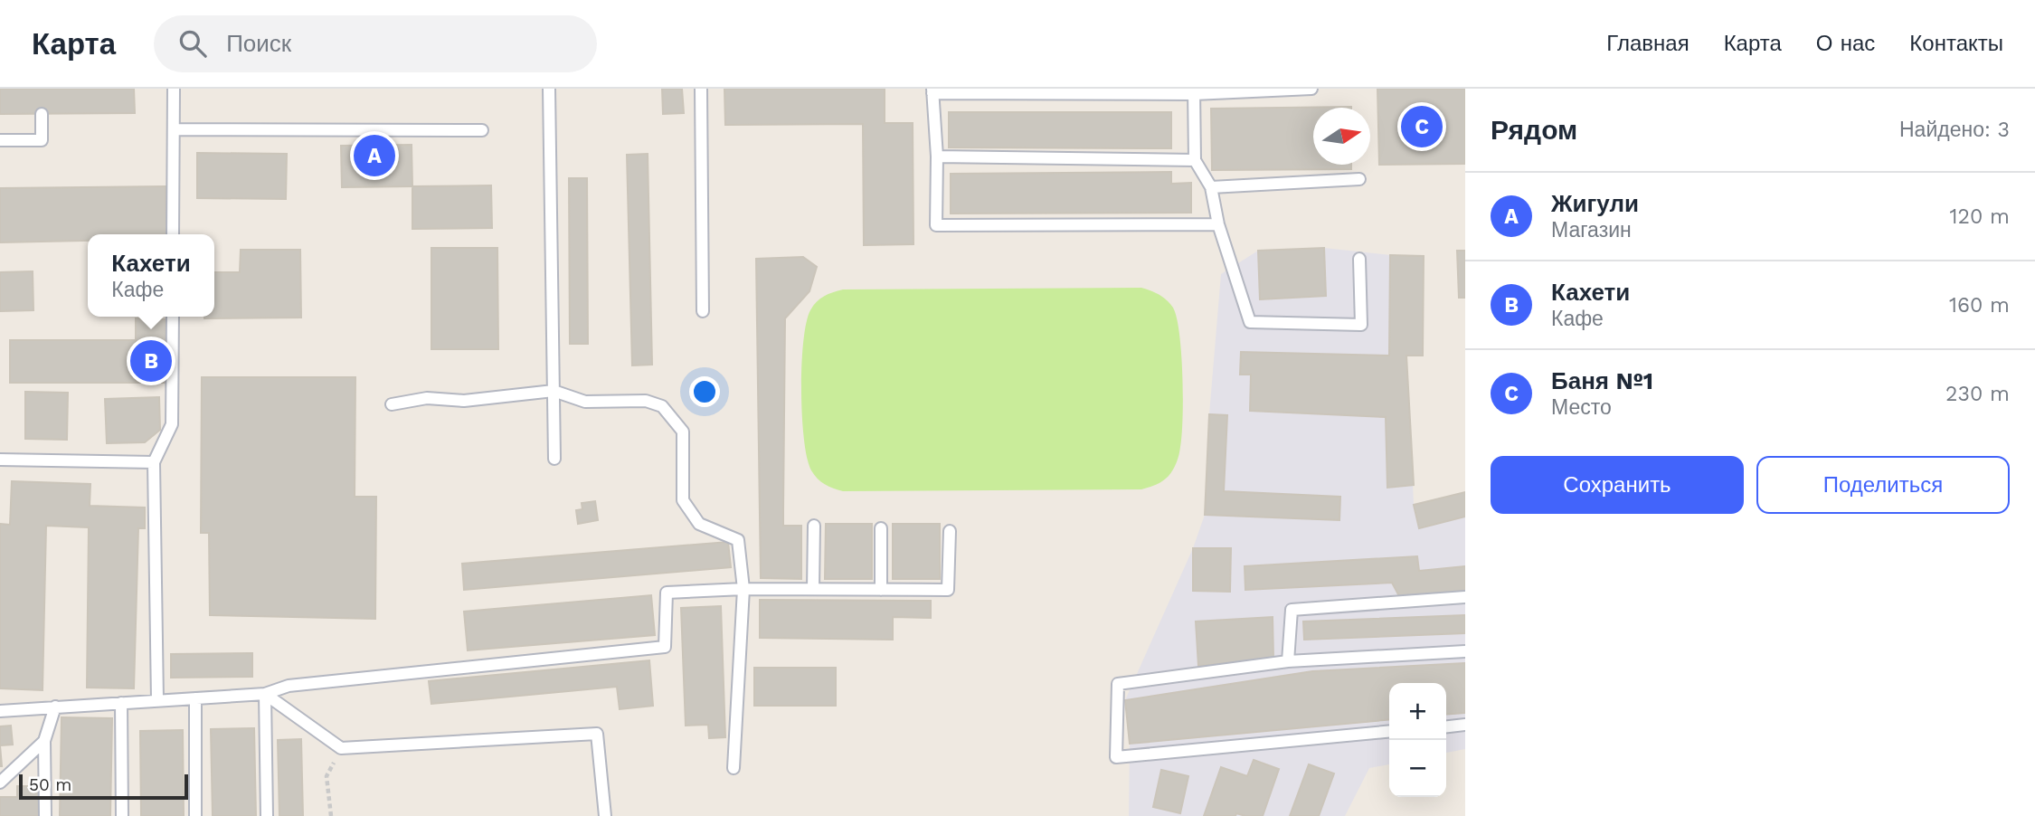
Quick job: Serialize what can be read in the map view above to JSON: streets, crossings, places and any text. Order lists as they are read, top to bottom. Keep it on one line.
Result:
{"scale_bar":"50 m","north":"right","page":{"header":"Карта","search":"Поиск","nav":["Главная","Карта","О нас","Контакты"],"heading":["Рядом","Найдено: 3"],"pins":["C","A","B"],"list":[{"mark":"A","name":"Жигули","note":"Магазин","value":"120 m"},{"mark":"B","name":"Кахети","note":"Кафе","value":"160 m"},{"mark":"C","name":"Баня №1","note":"Место","value":"230 m"}],"popup":["Кахети","Кафе"],"buttons":["Сохранить","Поделиться"],"map_buttons":["+","−"],"scale":"50 m"}}
